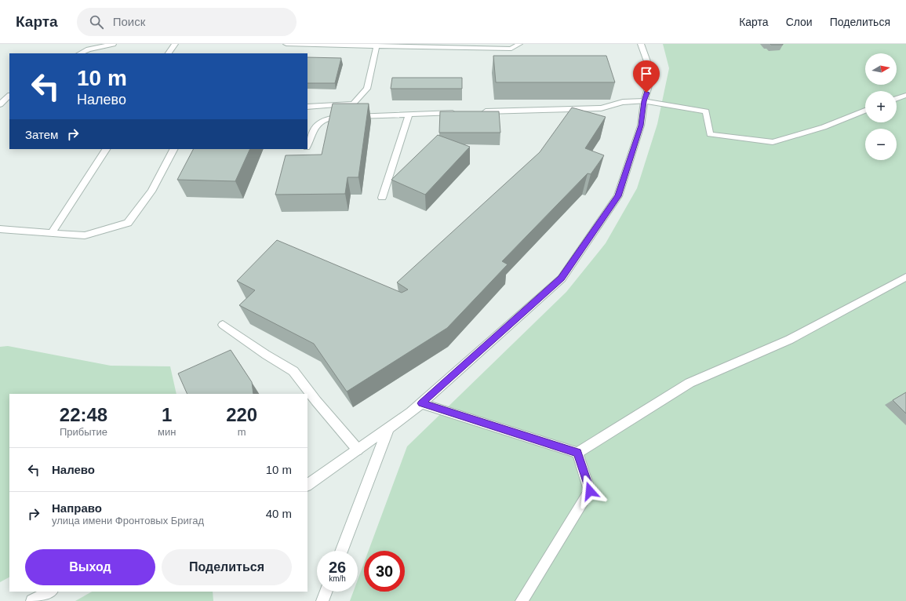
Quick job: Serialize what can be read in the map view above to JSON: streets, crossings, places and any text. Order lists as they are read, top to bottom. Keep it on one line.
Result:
{"north":"right","page":{"header":"Карта","search":"Поиск","nav":["Карта","Слои","Поделиться"],"map_buttons":["+","−"],"turn":["10 m","Налево"],"then":"Затем","eta":["22:48","Прибытие","1","мин","220","m"],"list":[{"name":"Налево","value":"10 m"},{"name":"Направо","note":"улица имени Фронтовых Бригад","value":"40 m"}],"buttons":["Выход","Поделиться"],"speed":"26 km/h","limit":"30"}}
